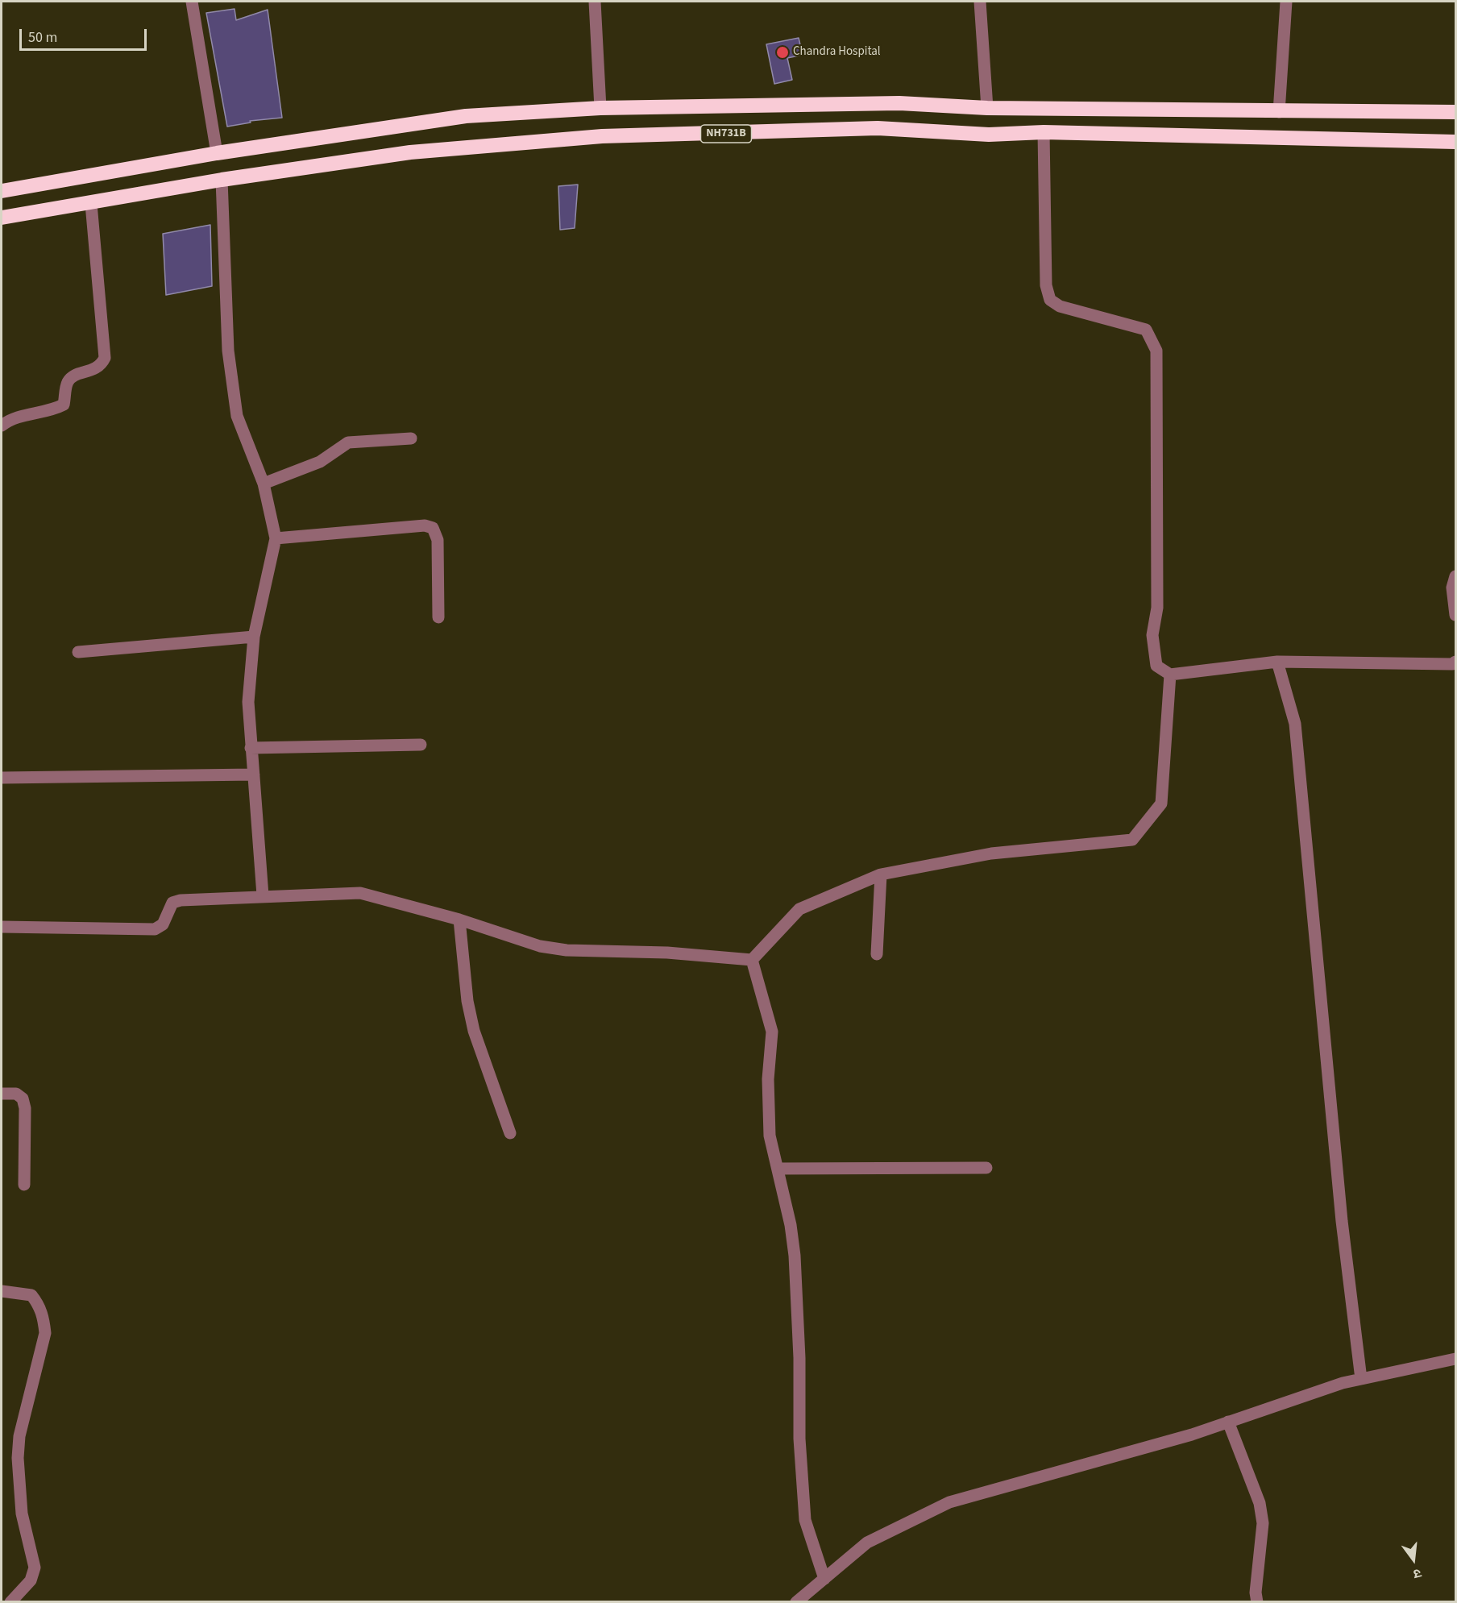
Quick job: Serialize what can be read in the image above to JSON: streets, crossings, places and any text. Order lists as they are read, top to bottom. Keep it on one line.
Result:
{"streets":{"highway":["NH731B"]},"places":["Chandra Hospital"],"scale_bar":"50 m","north":"bottom"}
